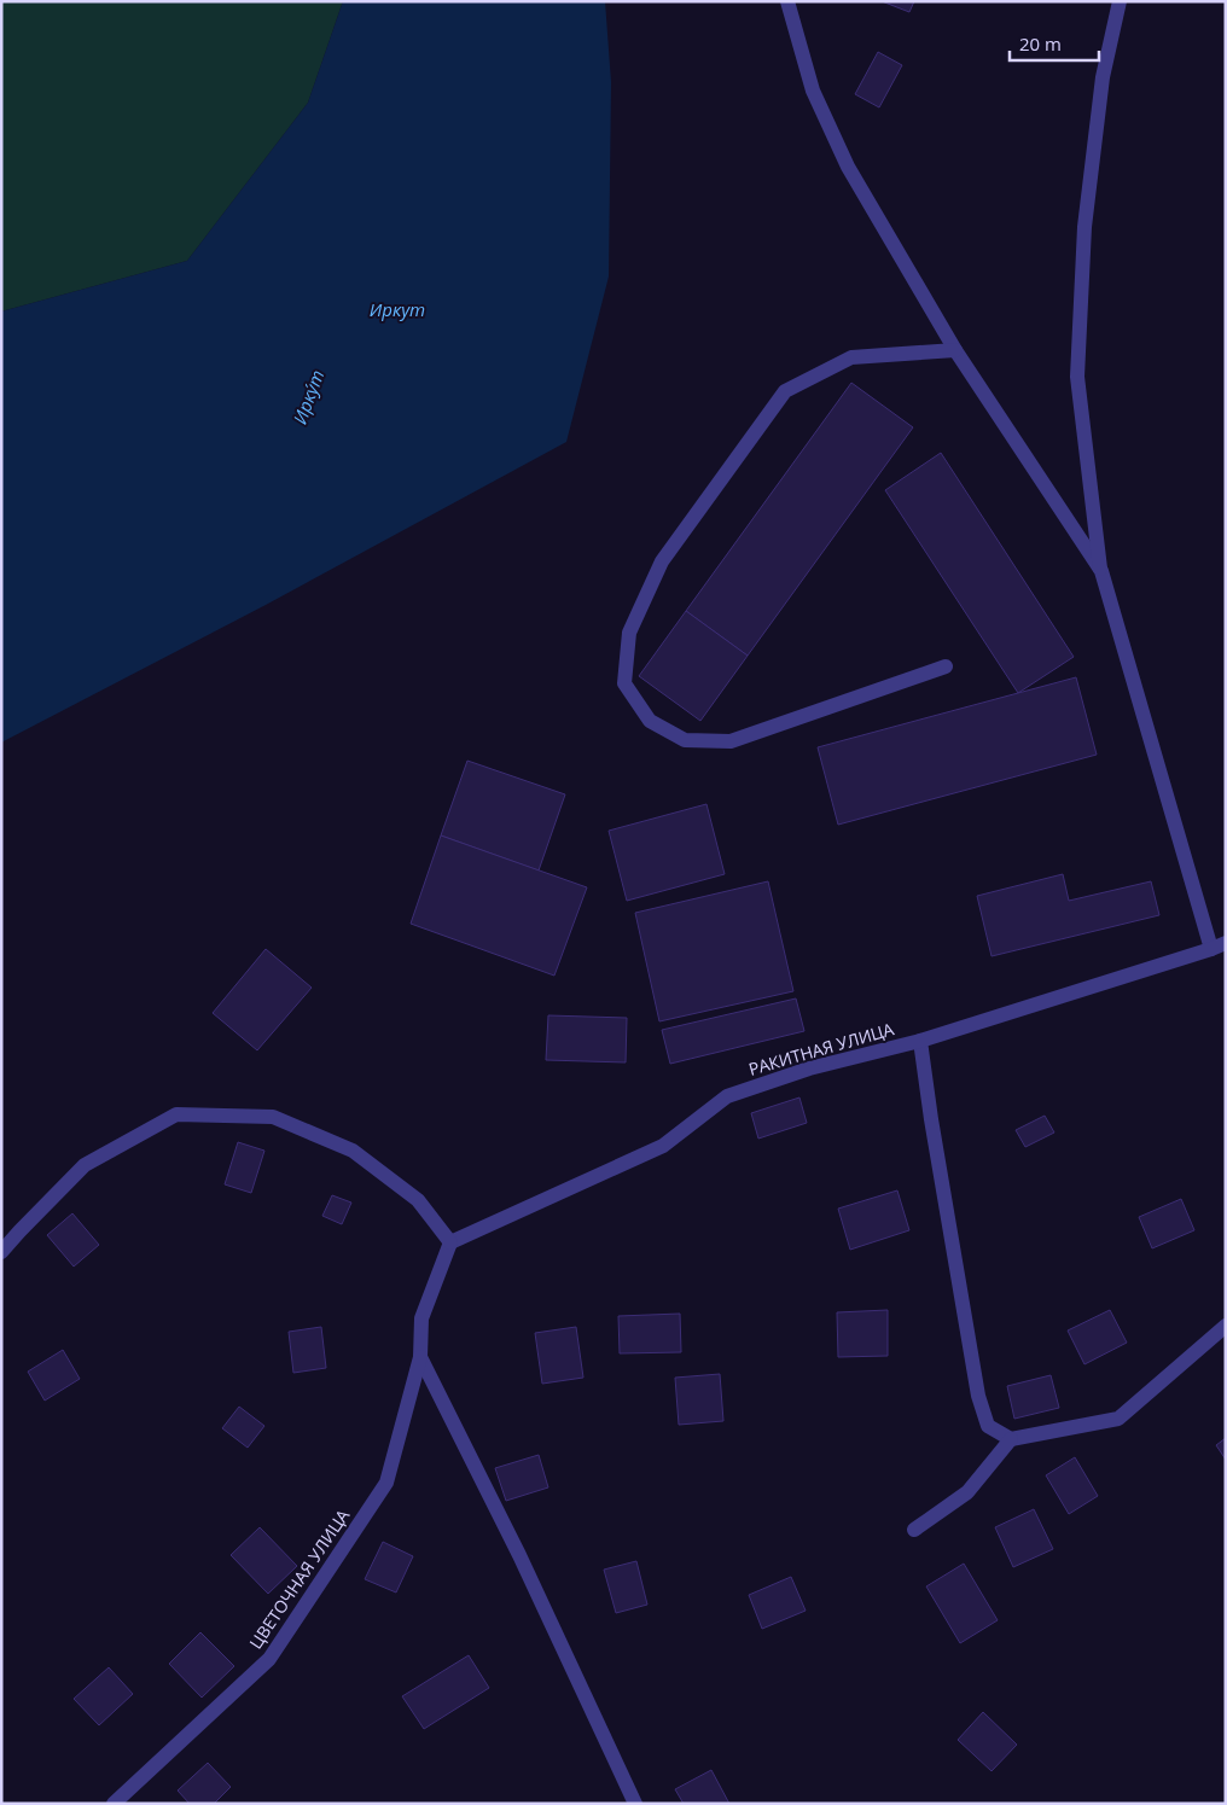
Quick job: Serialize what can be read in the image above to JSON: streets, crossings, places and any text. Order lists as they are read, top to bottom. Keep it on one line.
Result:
{"streets":{"street":["РАКИТНАЯ УЛИЦА","ЦВЕТОЧНАЯ УЛИЦА"]},"crossings":[["РАКИТНАЯ УЛИЦА","ЦВЕТОЧНАЯ УЛИЦА"]],"water":["Иркут","Ирку́т"],"scale_bar":"20 m"}
